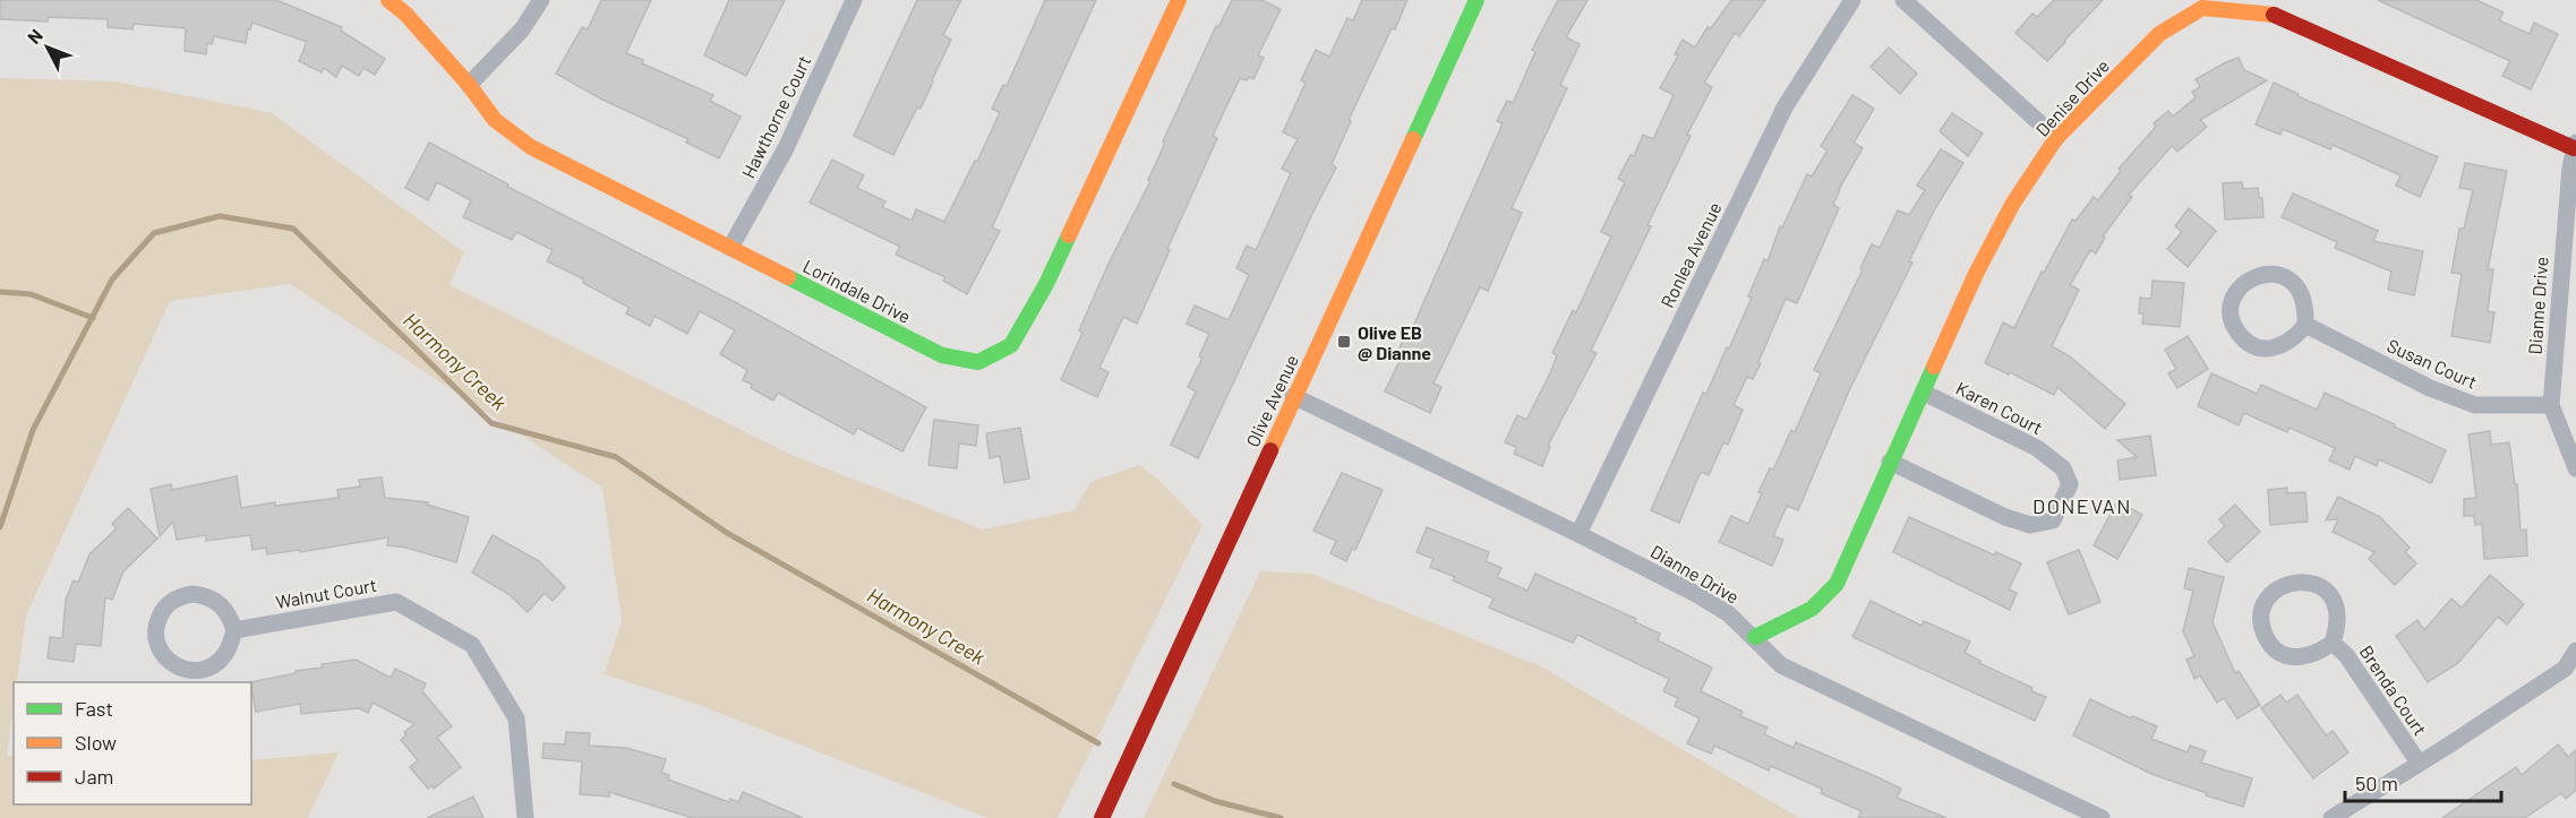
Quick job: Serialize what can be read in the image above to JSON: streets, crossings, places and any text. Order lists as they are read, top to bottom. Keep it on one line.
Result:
{"streets":{"street":["Denise Drive","Hawthorne Court","Ronlea Avenue","Lorindale Drive","Dianne Drive","Susan Court","Olive Avenue","Karen Court","Walnut Court","Brenda Court"]},"crossings":[["Denise Drive","Dianne Drive"],["Denise Drive","Karen Court"],["Hawthorne Court","Lorindale Drive"],["Ronlea Avenue","Dianne Drive"],["Dianne Drive","Susan Court"],["Dianne Drive","Olive Avenue"]],"districts":["DONEVAN"],"water":["Harmony Creek"],"places":{"transit":["Olive EB @ Dianne"]},"legend":["Fast","Slow","Jam"],"scale_bar":"50 m","north":"top left"}
